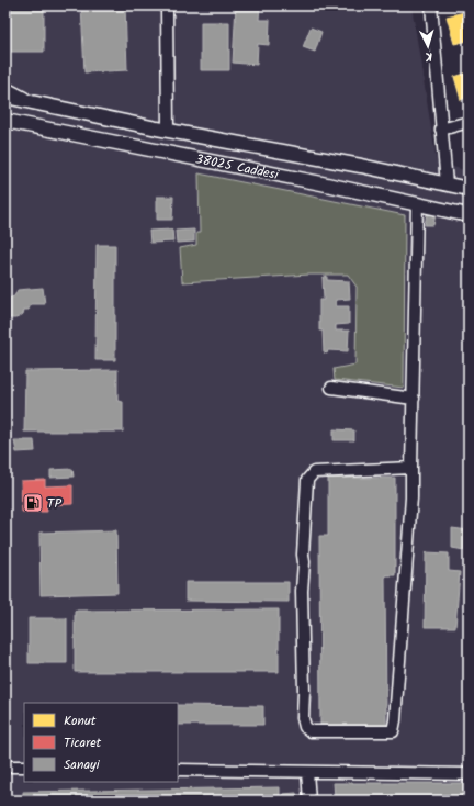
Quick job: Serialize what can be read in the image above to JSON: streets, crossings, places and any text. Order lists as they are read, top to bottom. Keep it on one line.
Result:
{"streets":{"main road":["38025 Caddesi"]},"places":{"fuel station":["TP"]},"legend":["Konut","Ticaret","Sanayi"],"north":"bottom"}
